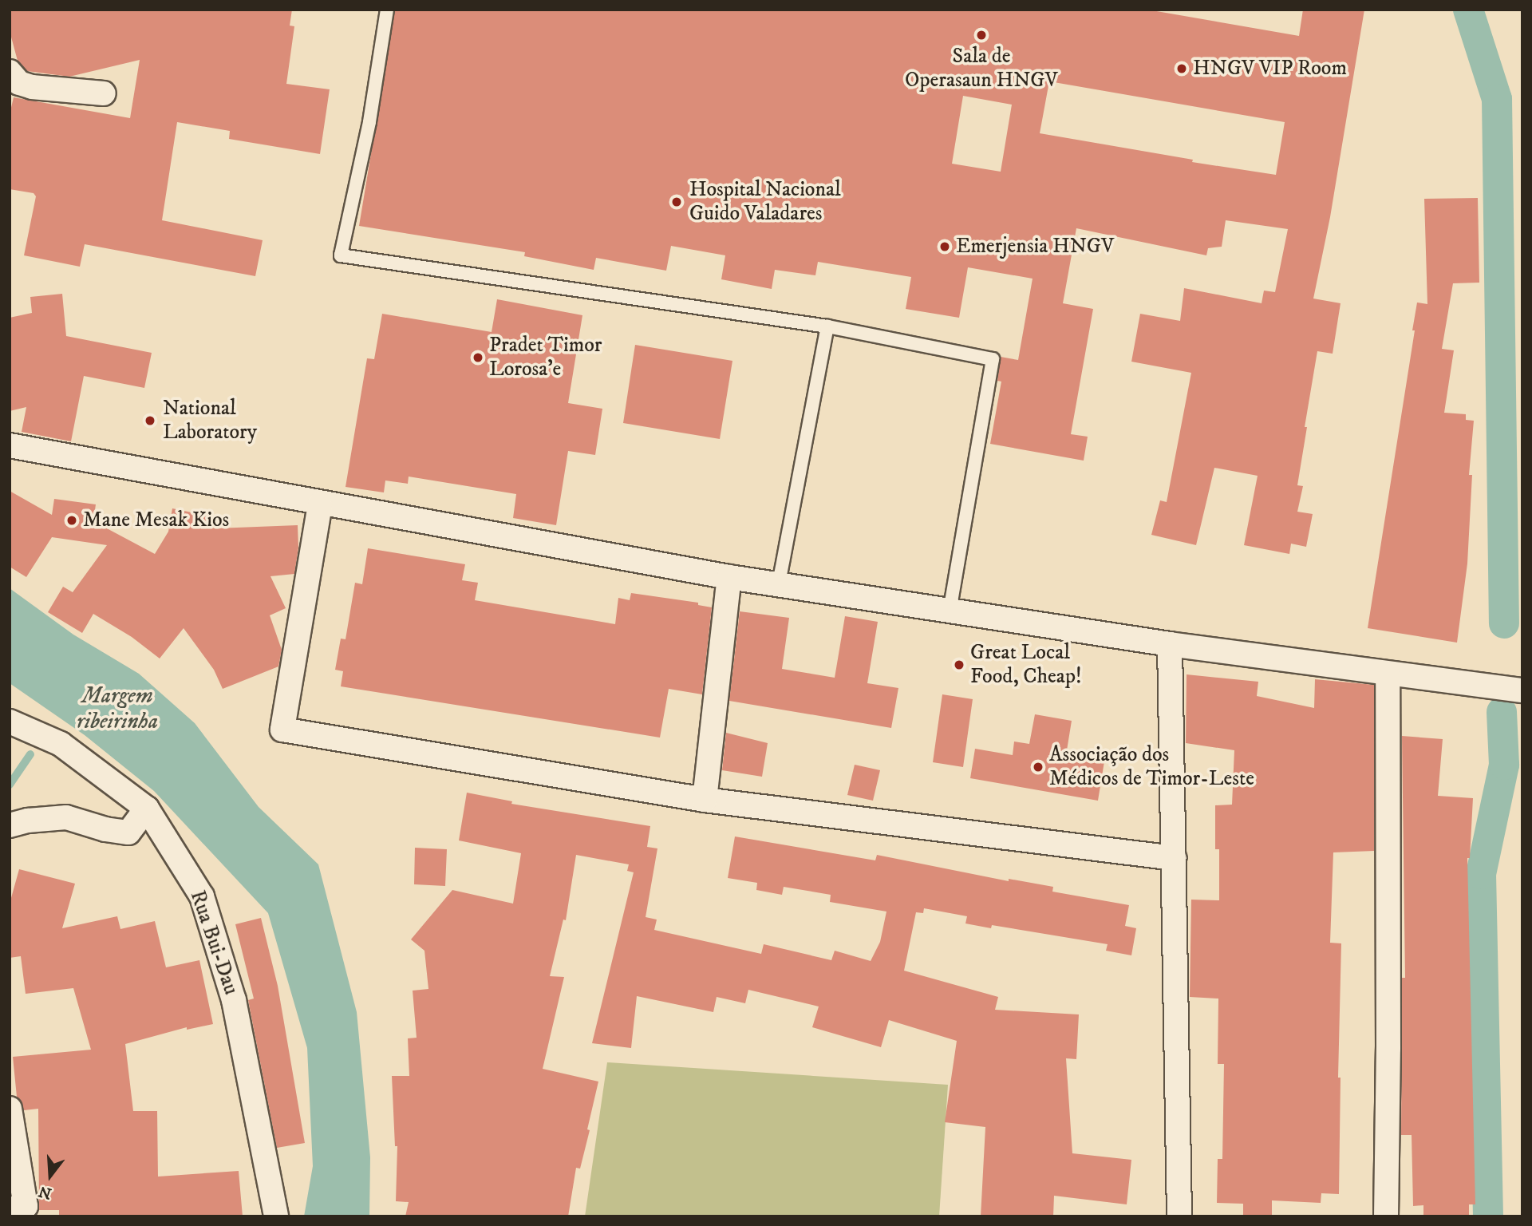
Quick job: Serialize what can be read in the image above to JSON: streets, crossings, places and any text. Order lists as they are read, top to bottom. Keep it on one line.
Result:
{"streets":{"street":["Rua Bui-Dau"]},"water":["Margem ribeirinha"],"places":["Sala de Operasaun HNGV","HNGV VIP Room","Hospital Nacional Guido Valadares","Emerjensia HNGV","Pradet Timor Lorosa'e","National Laboratory","Mane Mesak Kios","Great Local Food, Cheap!","Associação dos Médicos de Timor-Leste"],"north":"bottom"}
